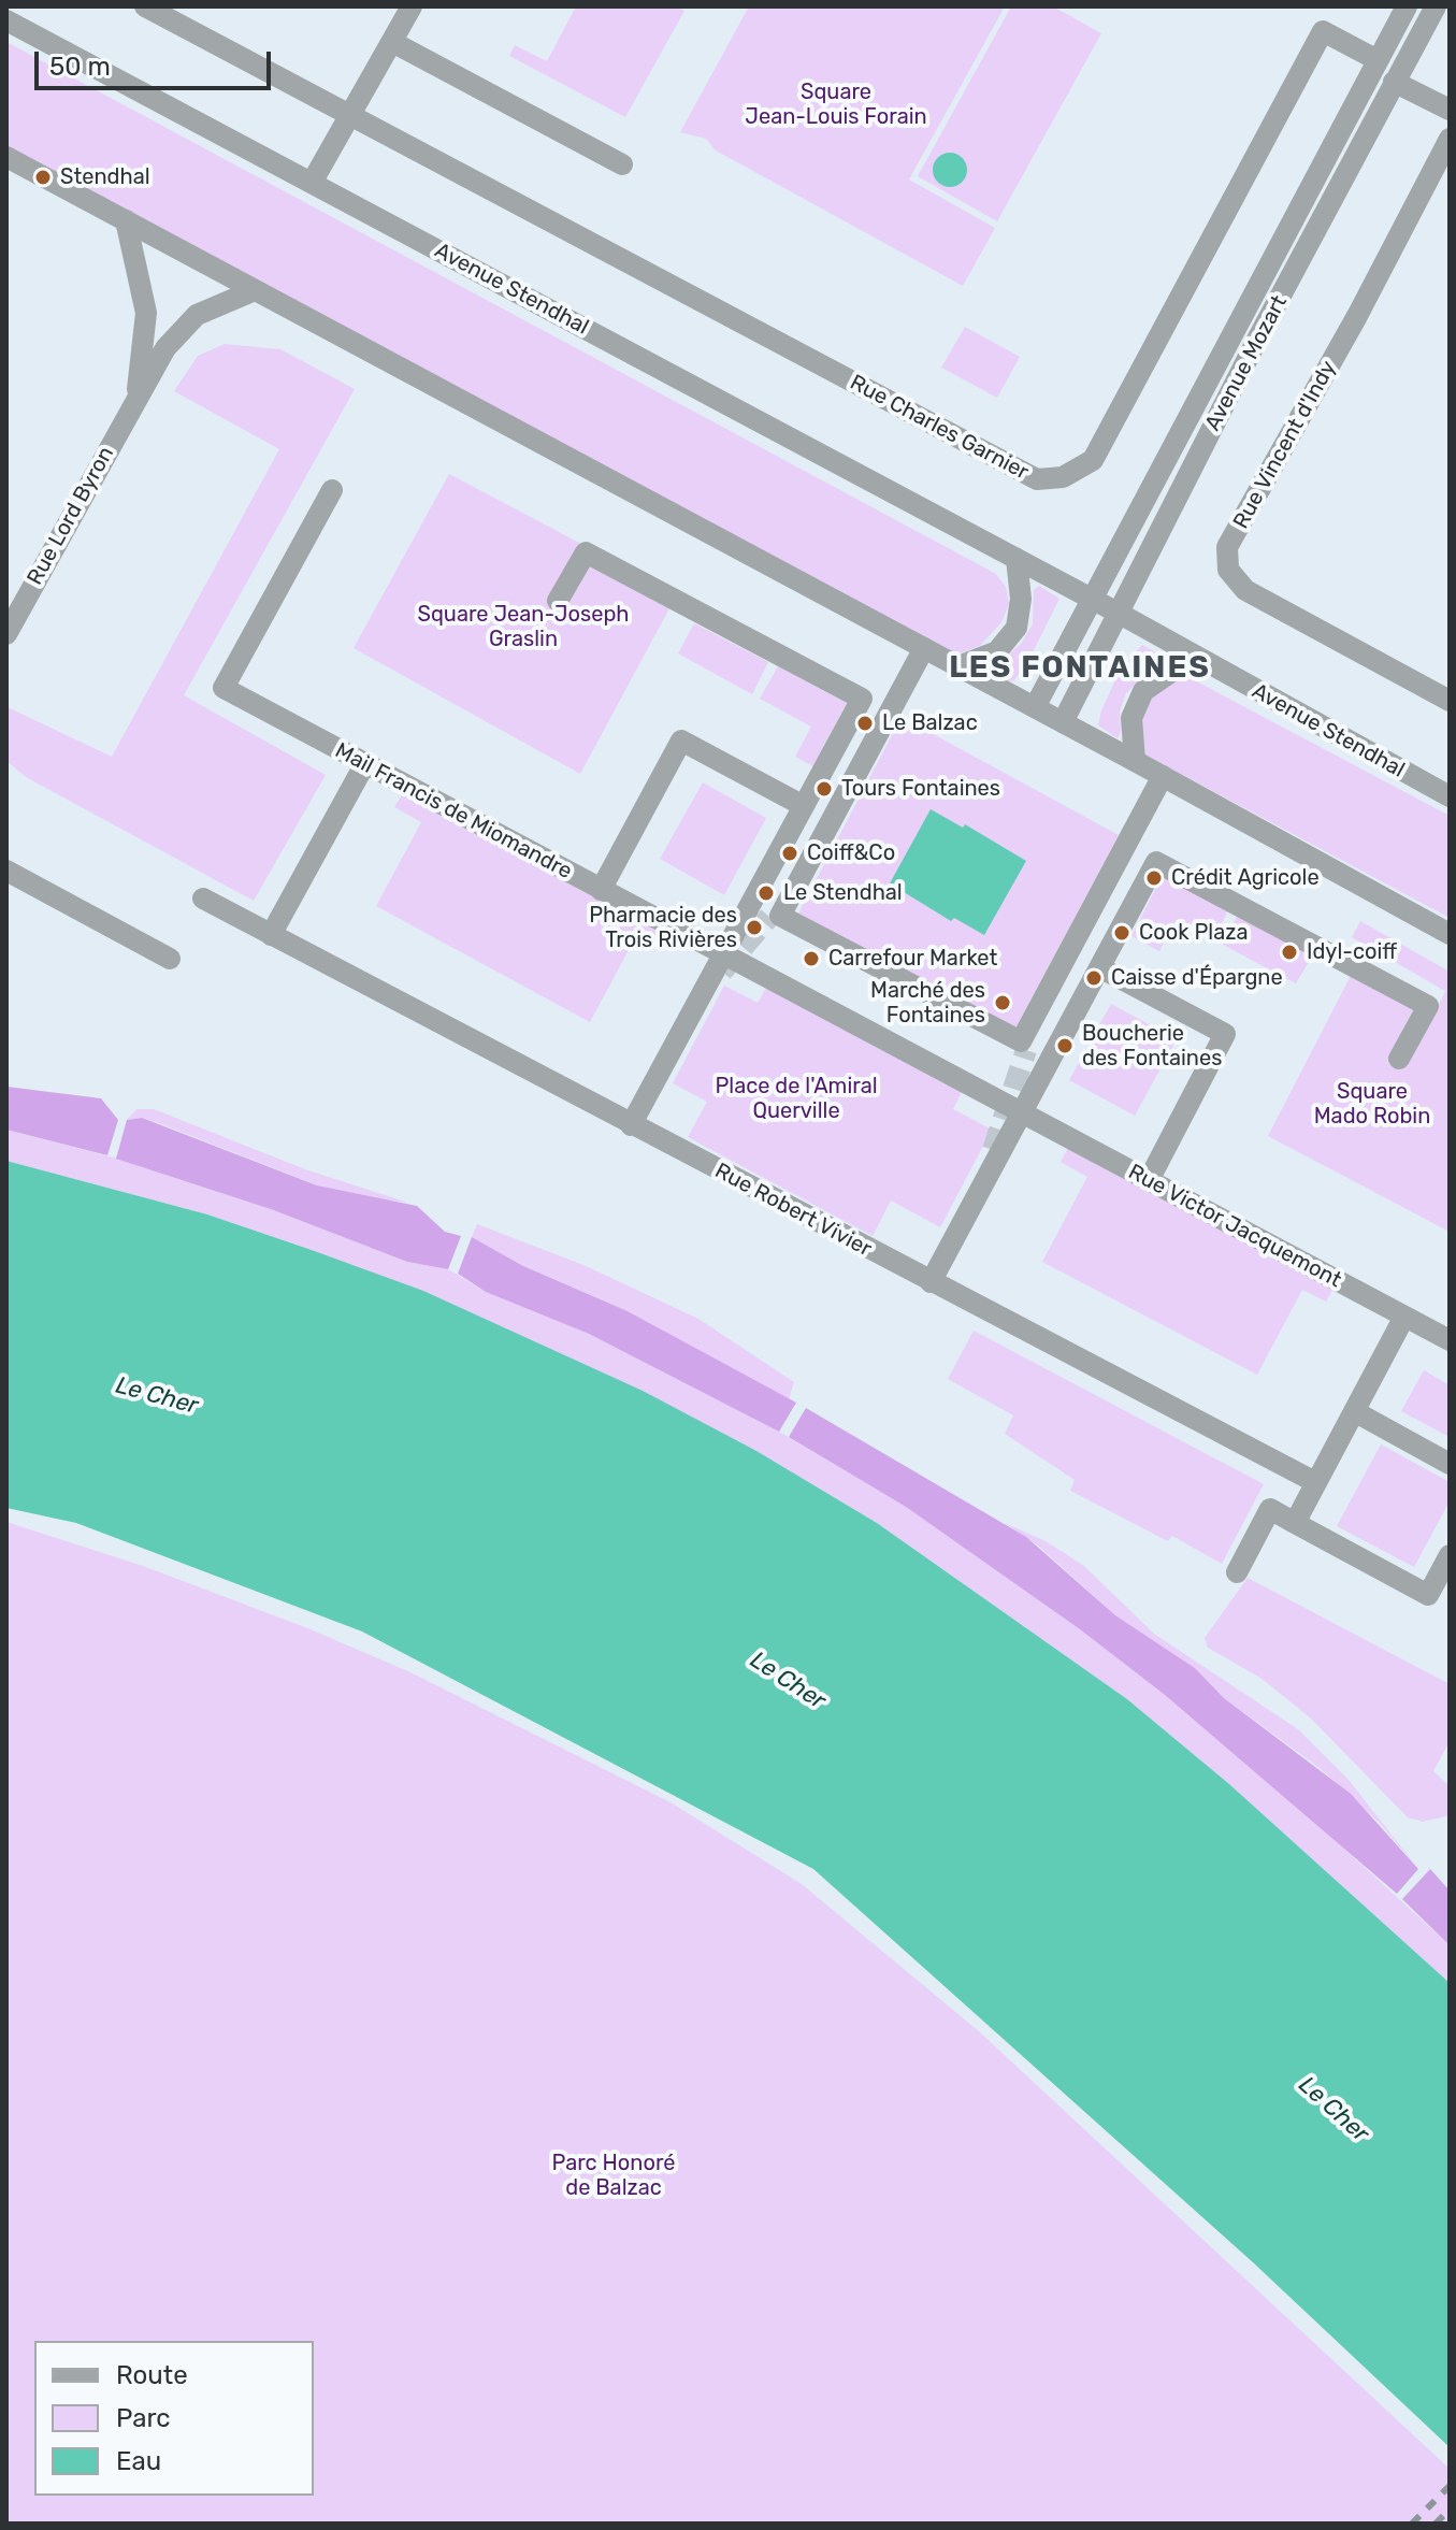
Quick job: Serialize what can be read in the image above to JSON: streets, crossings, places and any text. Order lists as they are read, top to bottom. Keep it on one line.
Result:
{"streets":{"street":["Avenue Stendhal","Avenue Mozart","Rue Charles Garnier","Rue Vincent d'Indy","Rue Lord Byron","Mail Francis de Miomandre","Rue Robert Vivier","Rue Victor Jacquemont"]},"crossings":[["Avenue Stendhal","Avenue Mozart"],["Avenue Mozart","Rue Charles Garnier"],["Mail Francis de Miomandre","Rue Victor Jacquemont"]],"districts":["LES FONTAINES"],"water":["Le Cher"],"parks":["Square Jean-Louis Forain","Square Jean-Joseph Graslin","Place de l'Amiral Querville","Square Mado Robin","Parc Honoré de Balzac"],"places":["Stendhal","Le Balzac","Tours Fontaines","Coiff&Co","Crédit Agricole","Le Stendhal","Pharmacie des Trois Rivières","Cook Plaza","Idyl-coiff","Carrefour Market","Caisse d'Épargne","Marché des Fontaines","Boucherie des Fontaines"],"legend":["Route","Parc","Eau"],"scale_bar":"50 m"}
